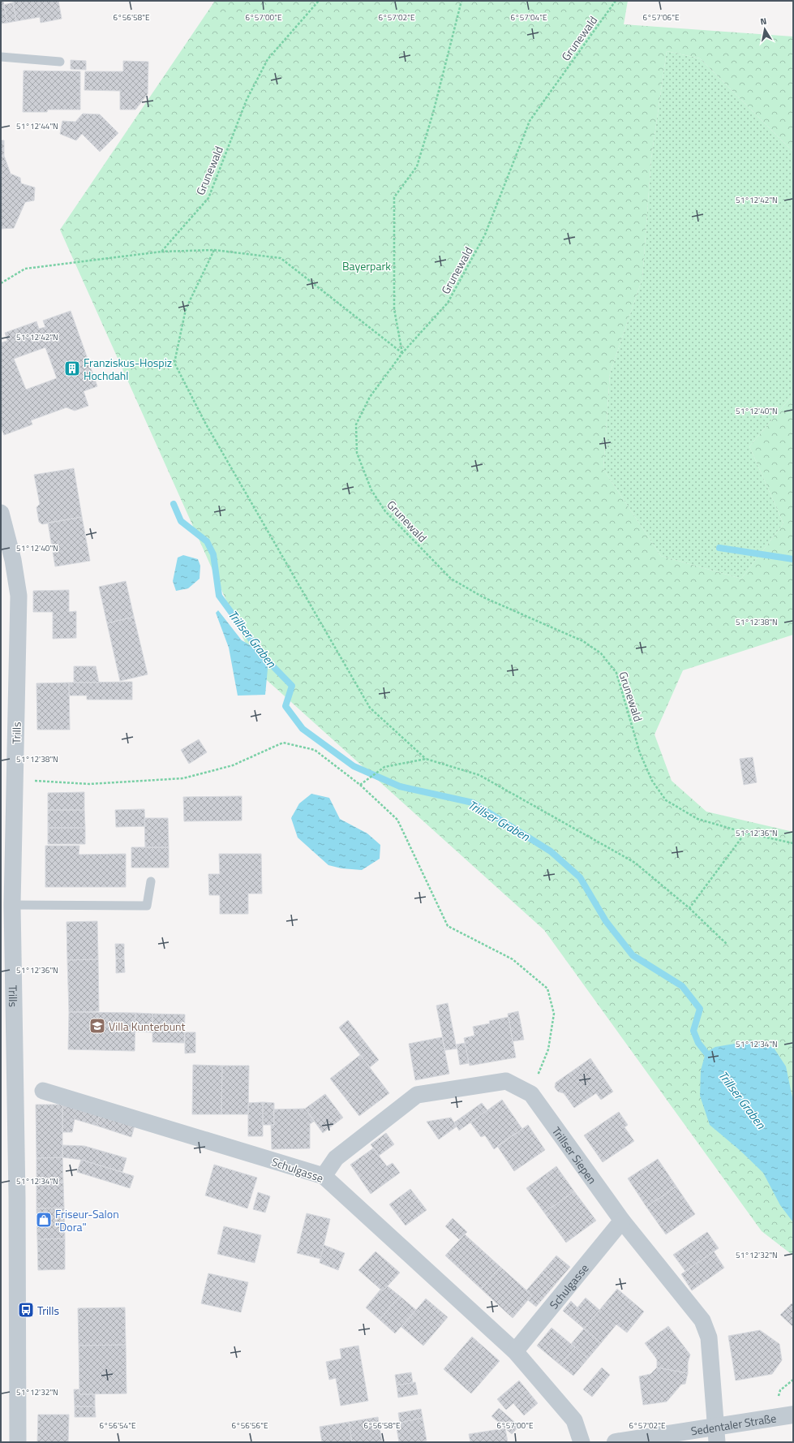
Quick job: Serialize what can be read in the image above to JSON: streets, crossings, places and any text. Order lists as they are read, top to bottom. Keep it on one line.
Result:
{"streets":{"street":["Trills","Trillser Siepen","Schulgasse","Sedentaler Straße"],"path":["Grunewald"]},"crossings":[["Trillser Siepen","Schulgasse"],["Trillser Siepen","Sedentaler Straße"]],"water":["Trillser Graben"],"parks":["Bayerpark"],"places":{"building":["Franziskus-Hospiz Hochdahl"],"school or university":["Villa Kunterbunt"],"shop":["Friseur-Salon \"Dora\""],"bus stop":["Trills"]},"north":"top","coordinates":["6°56'58\"E","6°57'00\"E","6°57'02\"E","6°57'04\"E","6°57'06\"E","51°12'44\"N","51°12'42\"N","51°12'40\"N","51°12'38\"N","51°12'36\"N","51°12'34\"N","51°12'32\"N","6°56'54\"E","6°56'56\"E"]}
